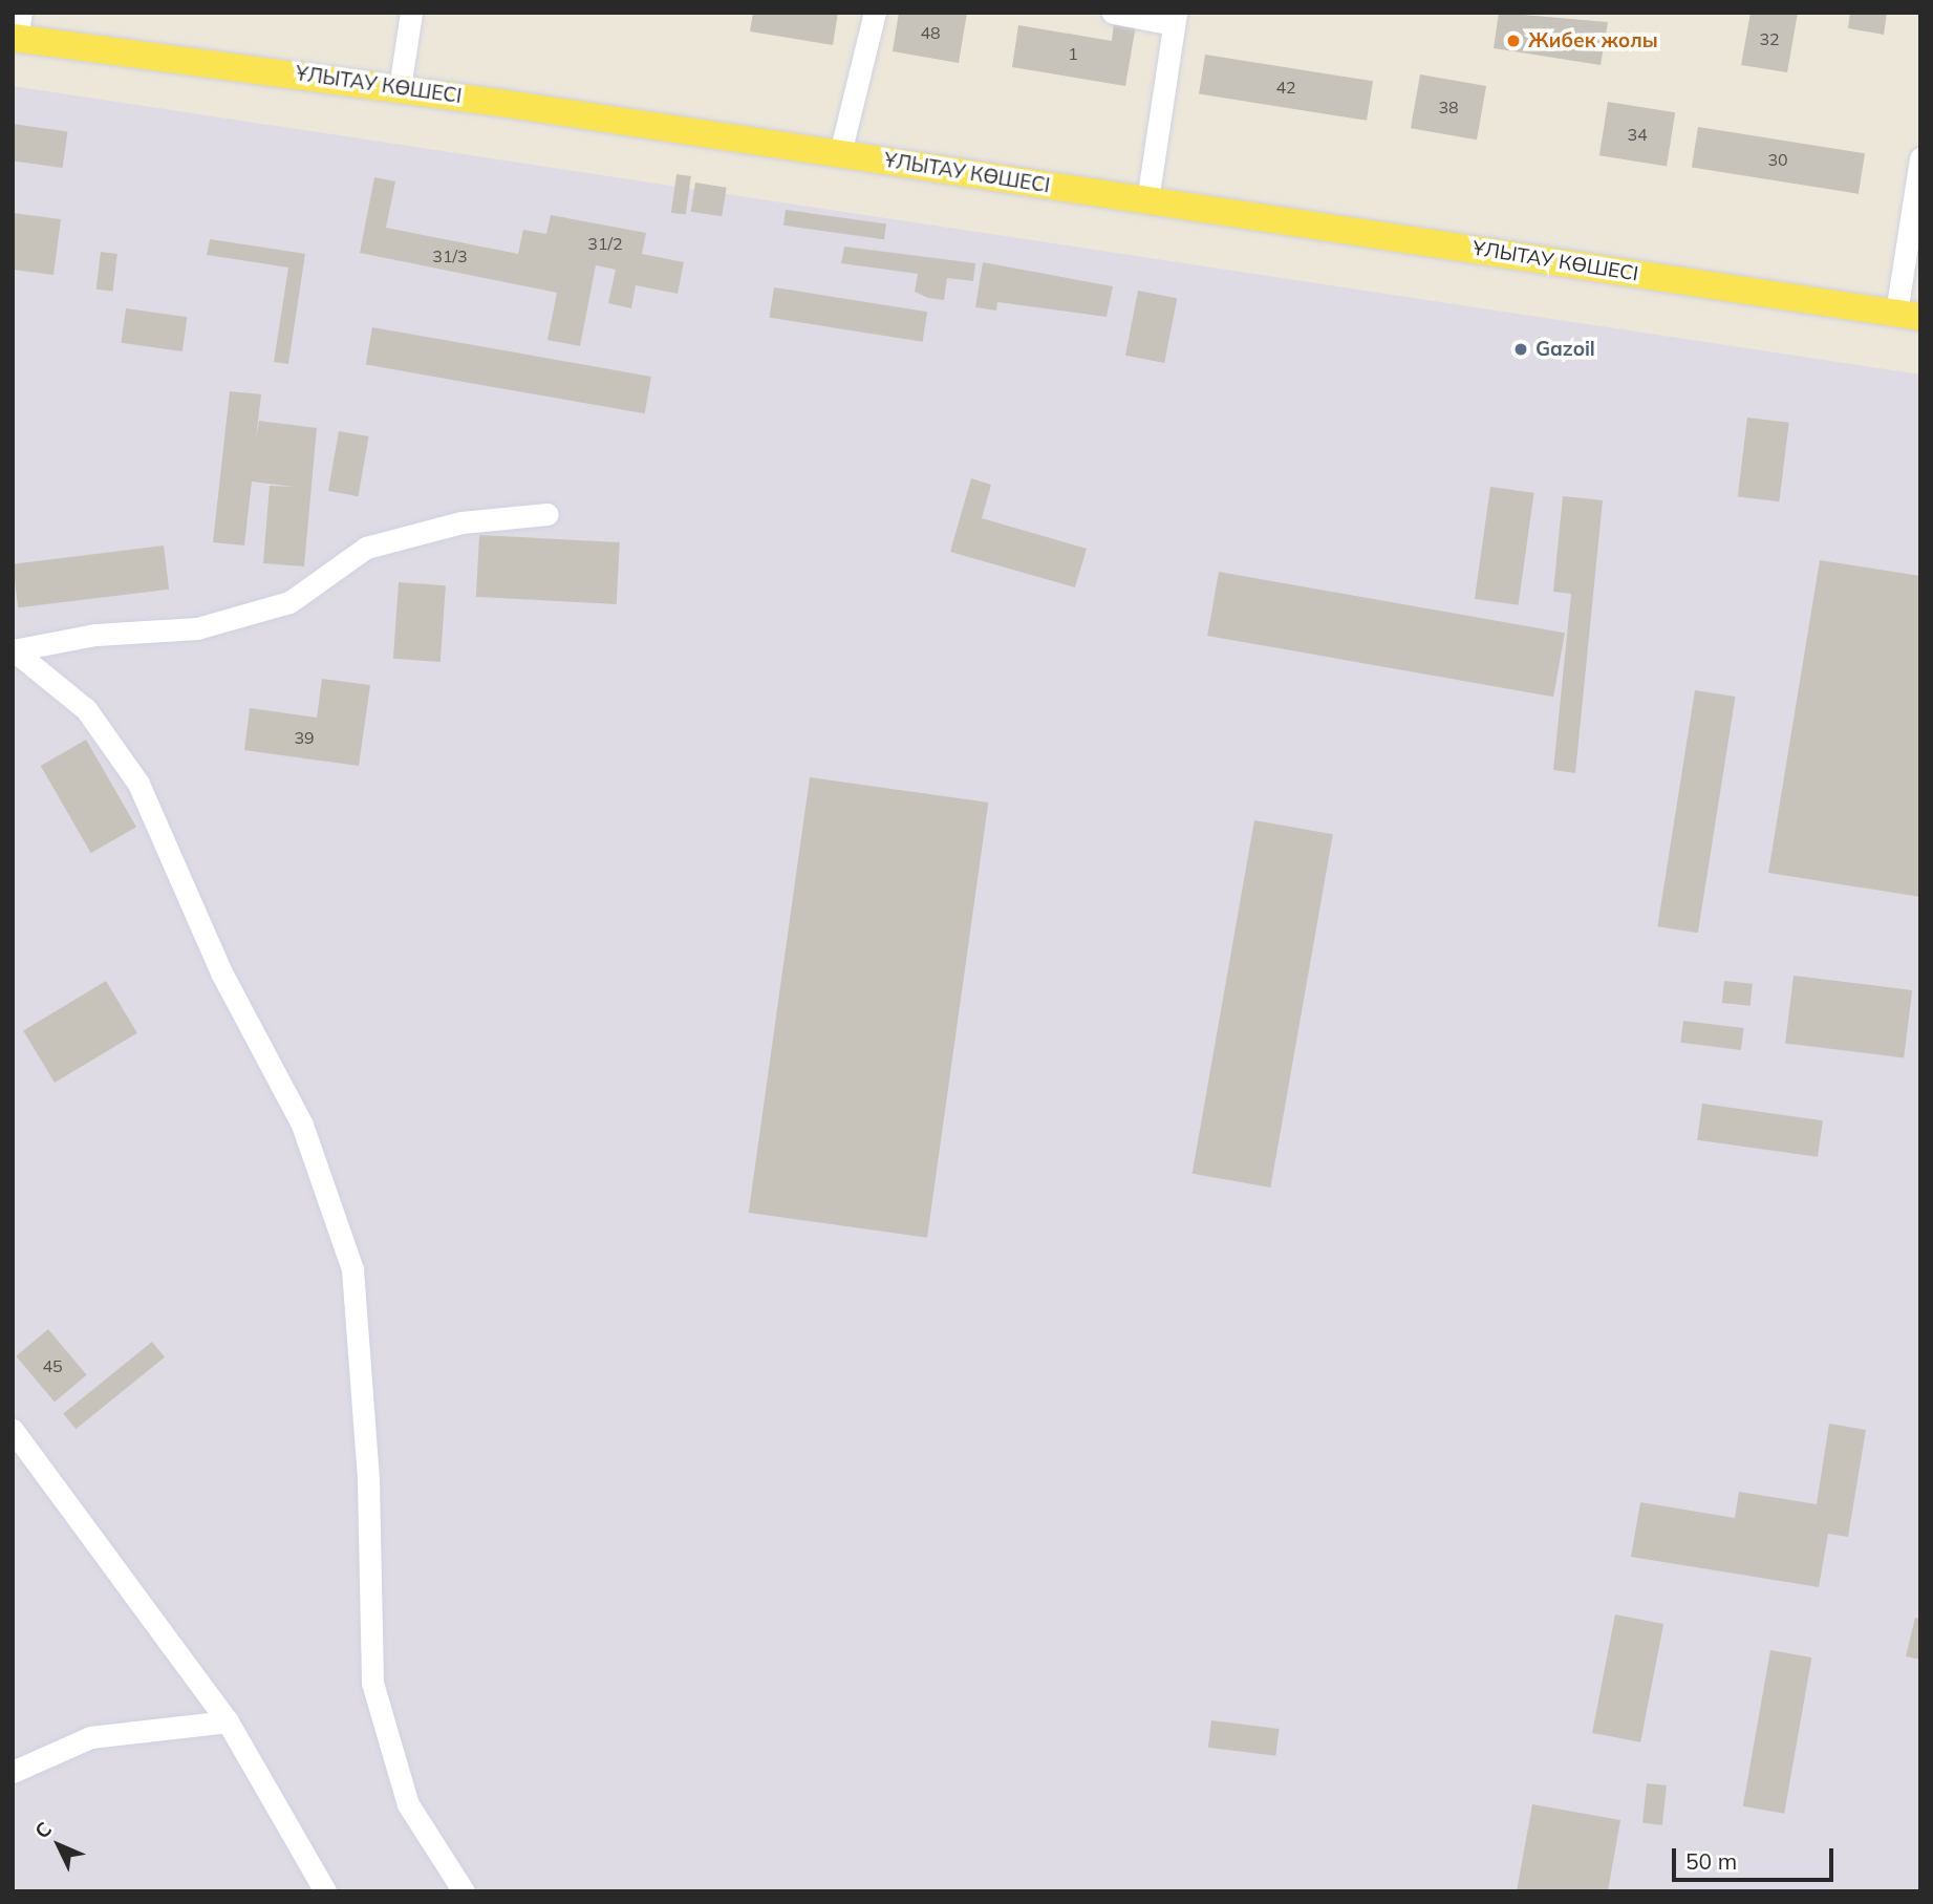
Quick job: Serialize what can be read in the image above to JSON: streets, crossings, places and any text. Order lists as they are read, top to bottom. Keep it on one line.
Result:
{"streets":{"main road":["ҰЛЫТАУ КӨШЕСІ"]},"places":["Жибек жолы","Gazoil"],"house_numbers":["48","32","1","42","38","34","30","31/2","31/3","39","45"],"scale_bar":"50 m","north":"top left"}
